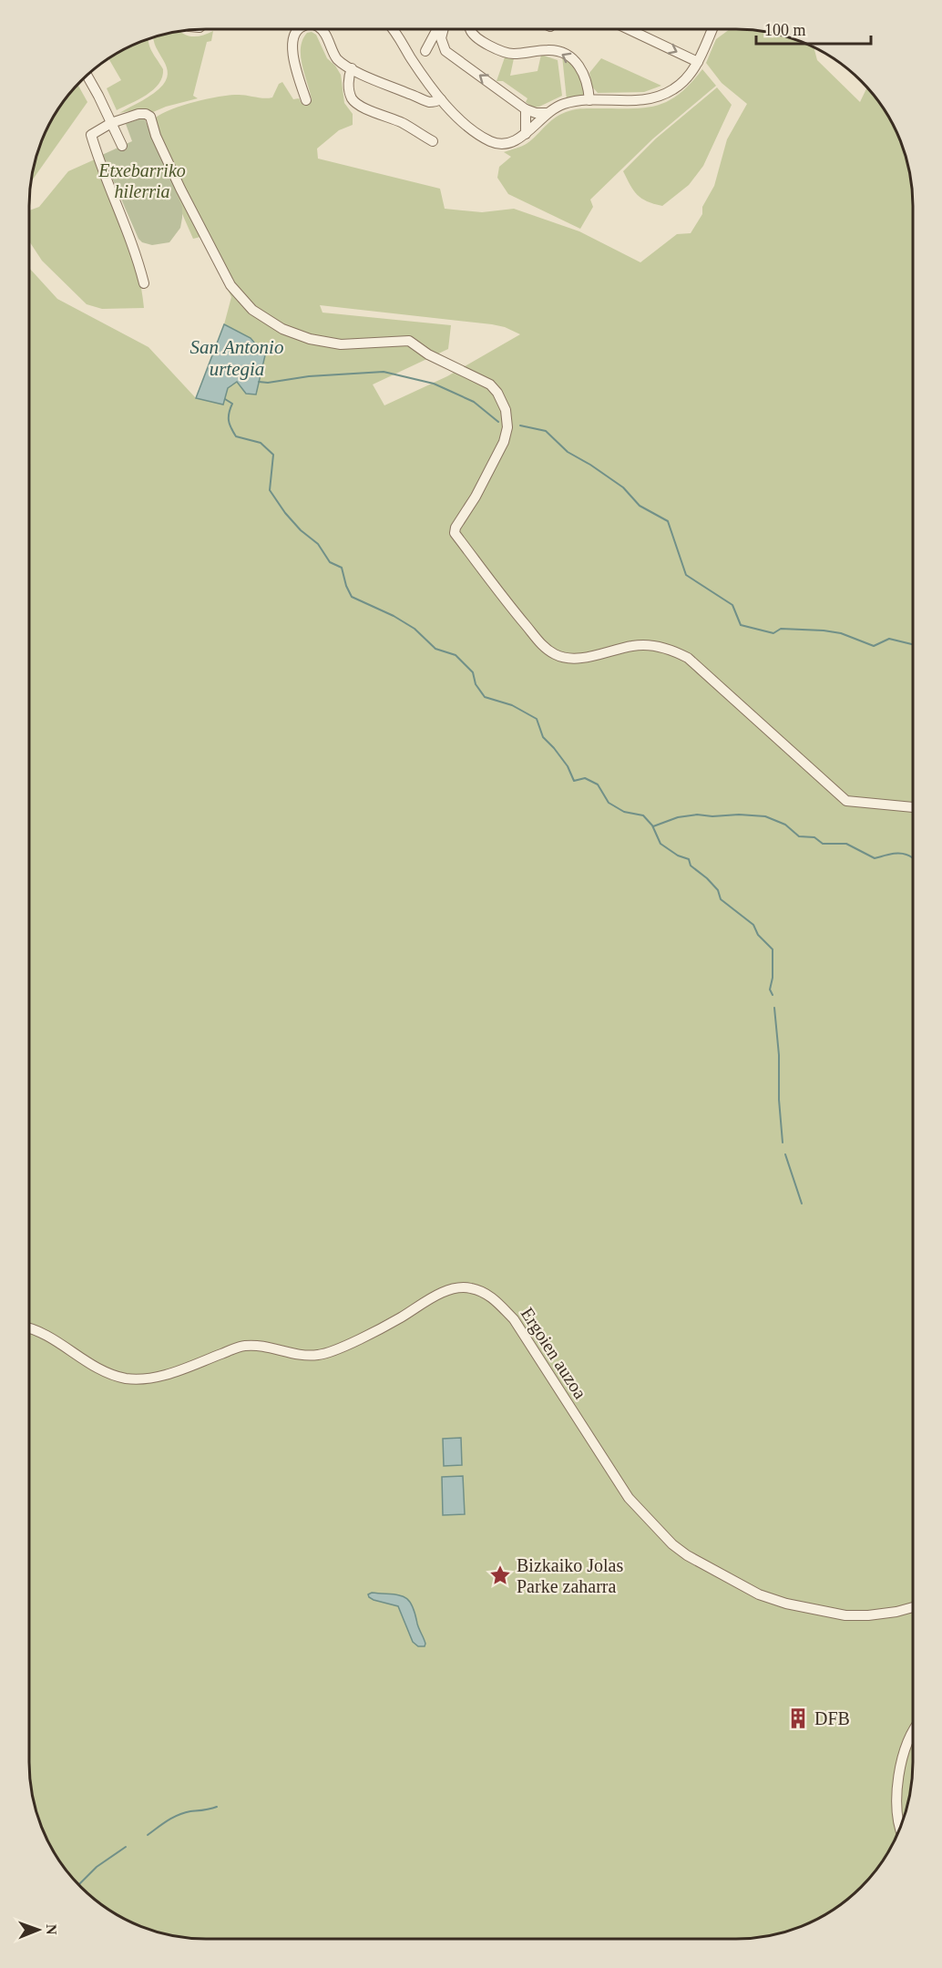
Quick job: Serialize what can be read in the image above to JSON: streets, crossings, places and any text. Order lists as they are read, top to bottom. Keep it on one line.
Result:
{"streets":{"street":["Ergoien auzoa"]},"water":["San Antonio urtegia"],"parks":["Etxebarriko hilerria"],"places":{"place":["Bizkaiko Jolas Parke zaharra"],"building":["DFB"]},"scale_bar":"100 m","north":"right"}
